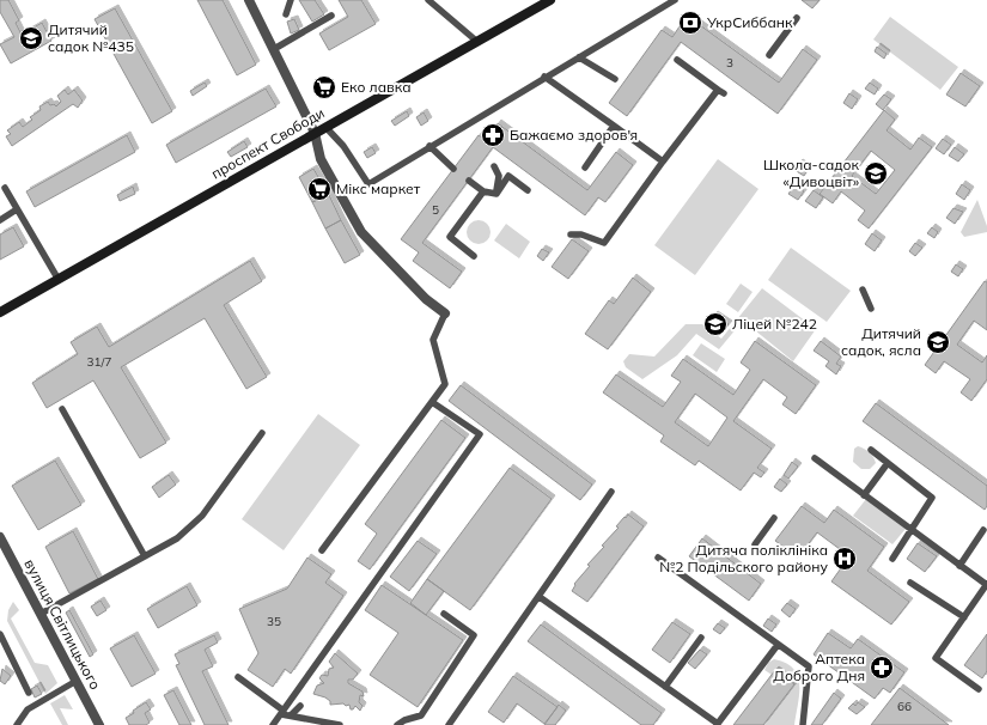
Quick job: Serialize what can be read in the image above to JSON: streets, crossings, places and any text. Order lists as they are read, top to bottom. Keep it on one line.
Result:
{"streets":{"street":["проспект Свободи","вулиця Світлицького"]},"places":{"bank":["УкрСиббанк"],"school or university":["Дитячий садок №435","Школа-садок «Дивоцвіт»","Ліцей №242","Дитячий садок, ясла"],"supermarket":["Еко лавка","Мікс маркет"],"pharmacy":["Бажаємо здоров'я","Аптека Доброго Дня"],"hospital":["Дитяча поліклініка №2 Подільского району"]},"house_numbers":["3","5","31/7","35","66"]}
